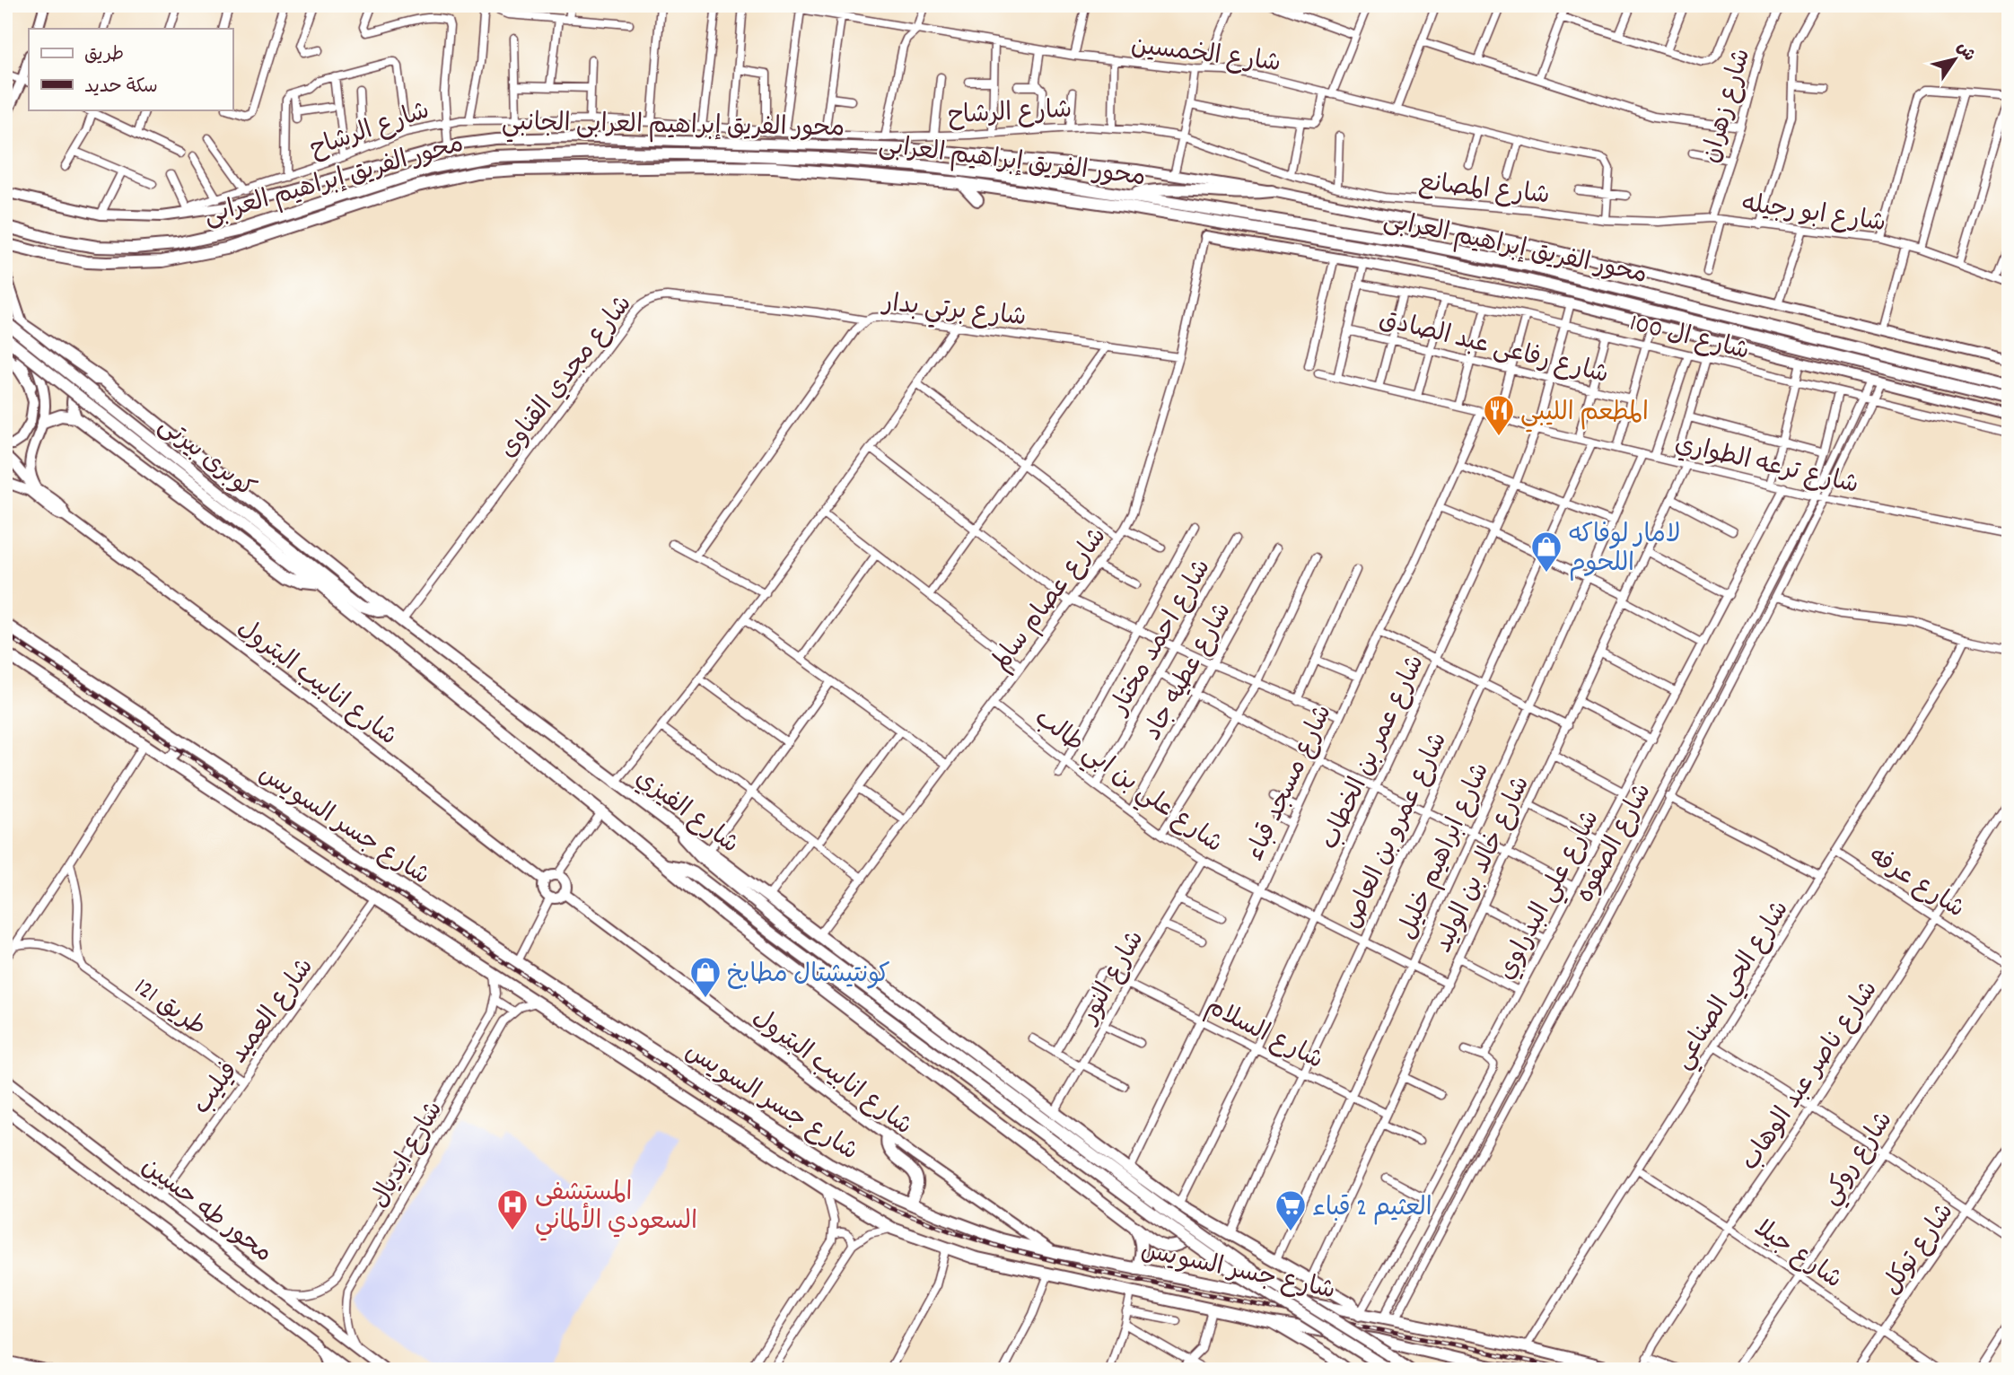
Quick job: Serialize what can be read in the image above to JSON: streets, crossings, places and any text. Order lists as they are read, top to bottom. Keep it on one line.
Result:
{"streets":{"main road":["محور الفريق إبراهيم العرابى","كوبرى بيرتى","شارع الفيزي","شارع جسر السويس"],"street":["شارع الخمسين","شارع زهران","شارع الرشاح","محور الفريق إبراهيم العرابى الجانبي","شارع المصانع","شارع ابو رجيله","شارع برتي بدار","شارع ال 100","شارع رفاعى عبد الصادق","شارع مجدي القناوى","شارع ترعه الطواري","شارع عصام سالم","شارع احمد مختار","شارع عطيه جاد","شارع انابيب البترول","شارع عمر بن الخطاب","شارع علي بن ابي طالب","شارع مسجد قباء","شارع عمرو بن العاص","شارع الصفوه","شارع ابراهيم خليل","شارع خالد بن الوليد","شارع عرفه","شارع علي البدراوي","شارع النور","شارع الحي الصناعي","طريق 121","شارع السلام","شارع العميد فيليب","شارع ناصر عبد الوهاب","شارع ايديال","شارع روكي","محور طه حسين","شارع توكل","شارع جيلا"]},"crossings":[["شارع الخمسين","شارع المصانع"],["شارع الخمسين","شارع ابو رجيله"],["شارع زهران","شارع ابو رجيله"],["شارع الرشاح","محور الفريق إبراهيم العرابى الجانبي"],["شارع الرشاح","شارع المصانع"],["شارع المصانع","شارع ابو رجيله"],["شارع برتي بدار","شارع مجدي القناوى"],["شارع برتي بدار","شارع عصام سالم"],["شارع برتي بدار","شارع الفيزي"],["شارع ال 100","شارع عمر بن الخطاب"],["شارع ال 100","شارع الصفوه"],["شارع رفاعى عبد الصادق","شارع عمر بن الخطاب"],["كوبرى بيرتى","شارع عمر بن الخطاب"],["كوبرى بيرتى","شارع الفيزي"],["شارع ترعه الطواري","شارع عمر بن الخطاب"],["شارع ترعه الطواري","شارع مسجد قباء"],["شارع ترعه الطواري","شارع عمرو بن العاص"],["شارع ترعه الطواري","شارع الصفوه"],["شارع ترعه الطواري","شارع ابراهيم خليل"],["شارع ترعه الطواري","شارع خالد بن الوليد"],["شارع ترعه الطواري","شارع علي البدراوي"],["شارع عصام سالم","شارع علي بن ابي طالب"],["شارع عصام سالم","شارع الفيزي"],["شارع احمد مختار","شارع علي بن ابي طالب"],["شارع عطيه جاد","شارع علي بن ابي طالب"],["شارع انابيب البترول","شارع جسر السويس"],["شارع عمر بن الخطاب","شارع علي بن ابي طالب"],["شارع عمر بن الخطاب","شارع الفيزي"],["شارع عمر بن الخطاب","شارع السلام"],["شارع علي بن ابي طالب","شارع مسجد قباء"],["شارع علي بن ابي طالب","شارع عمرو بن العاص"],["شارع علي بن ابي طالب","شارع ابراهيم خليل"],["شارع علي بن ابي طالب","شارع خالد بن الوليد"],["شارع علي بن ابي طالب","شارع النور"],["شارع مسجد قباء","شارع الفيزي"],["شارع مسجد قباء","شارع السلام"],["شارع الفيزي","شارع جسر السويس"],["شارع الفيزي","شارع عمرو بن العاص"],["شارع الفيزي","شارع ابراهيم خليل"],["شارع الفيزي","شارع خالد بن الوليد"],["شارع الفيزي","شارع علي البدراوي"],["شارع الفيزي","شارع النور"],["شارع جسر السويس","شارع الصفوه"],["شارع جسر السويس","شارع علي البدراوي"],["شارع جسر السويس","شارع الحي الصناعي"],["شارع جسر السويس","شارع العميد فيليب"],["شارع جسر السويس","شارع ايديال"],["شارع عمرو بن العاص","شارع السلام"],["شارع ابراهيم خليل","شارع السلام"],["شارع خالد بن الوليد","شارع السلام"],["شارع عرفه","شارع الحي الصناعي"],["شارع عرفه","شارع ناصر عبد الوهاب"],["شارع عرفه","شارع روكي"],["شارع النور","شارع السلام"],["شارع الحي الصناعي","شارع جيلا"],["طريق 121","شارع العميد فيليب"],["شارع العميد فيليب","محور طه حسين"],["شارع ناصر عبد الوهاب","شارع جيلا"],["شارع ايديال","محور طه حسين"],["شارع روكي","شارع جيلا"],["شارع توكل","شارع جيلا"]],"places":{"restaurant":["المطعم الليبي"],"shop":["لامار لوفاكه اللحوم","كونتيشتال مطابخ"],"hospital":["المستشفى السعودي الألماني"],"supermarket":["العثيم 2 قباء"]},"legend":["طريق","سكة حديد"],"north":"top right"}
